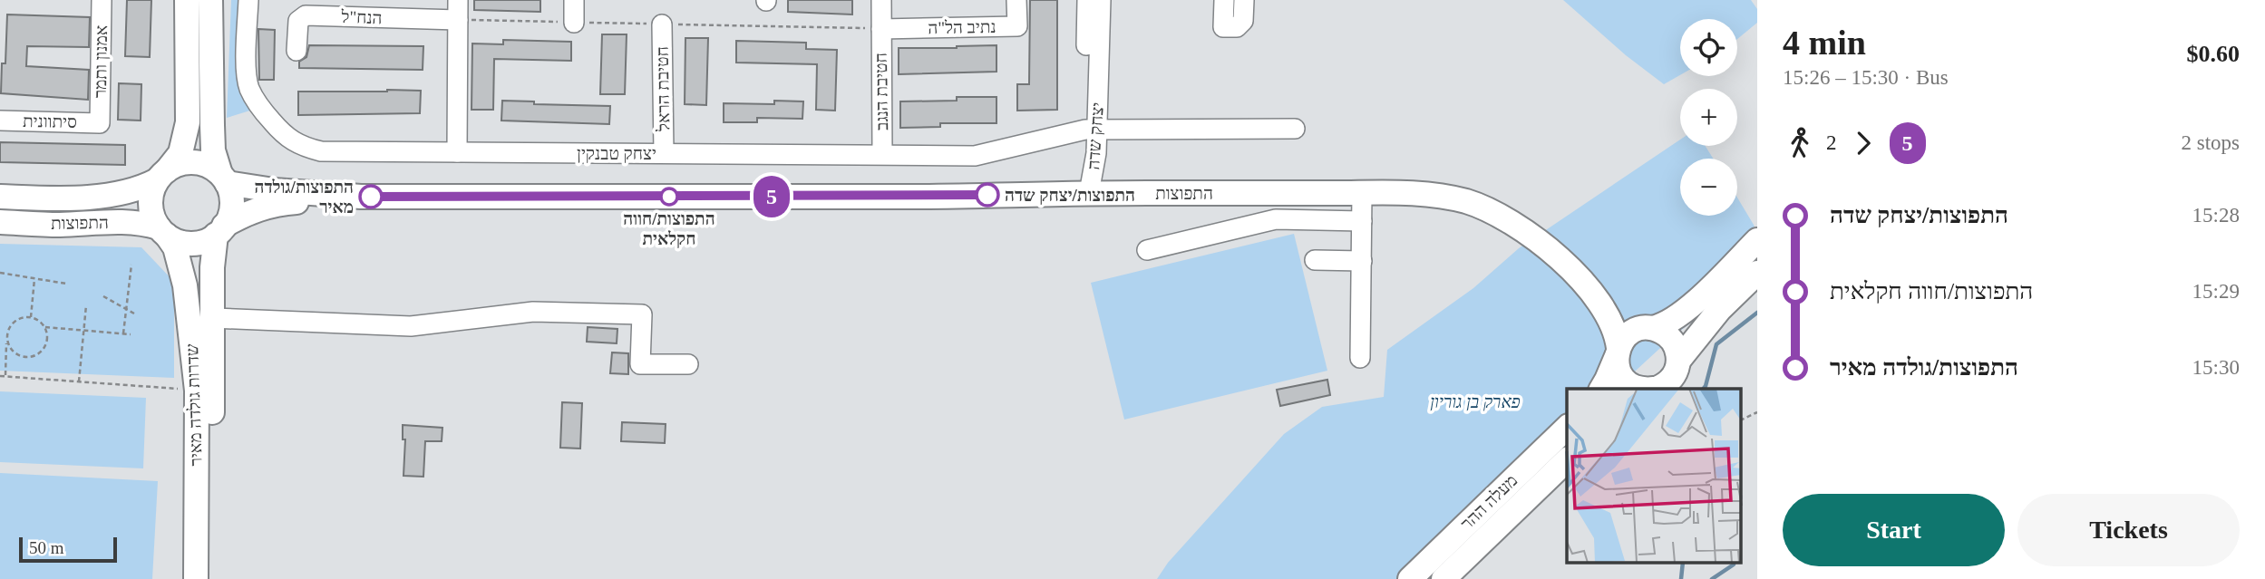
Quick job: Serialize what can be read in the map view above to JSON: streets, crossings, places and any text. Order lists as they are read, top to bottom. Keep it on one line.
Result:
{"streets":{"main road":["התפוצות","שדרות גולדה מאיר","מעלה ההר"],"street":["הנח\"ל","נתיב הל\"ה","אמנון ותמר","חטיבת הראל","חטיבת הנגב","סיתוונית","יצחק שדה","יצחק טבנקין"]},"crossings":[["נתיב הל\"ה","חטיבת הנגב"],["אמנון ותמר","סיתוונית"],["חטיבת הראל","יצחק טבנקין"],["חטיבת הנגב","יצחק טבנקין"],["יצחק שדה","יצחק טבנקין"],["יצחק שדה","התפוצות"],["התפוצות","שדרות גולדה מאיר"]],"parks":["פארק בן גוריון"],"places":["התפוצות/יצחק שדה","התפוצות/גולדה מאיר","התפוצות/חווה חקלאית"],"lines":["bus line 5"],"scale_bar":"50 m","page":{"on_map":"5","heading":["4 min","15:26 – 15:30 · Bus","$0.60"],"map_buttons":["+","−"],"legs":["2","5","2 stops"],"list":[{"name":"התפוצות/יצחק שדה","value":"15:28"},{"name":"התפוצות/חווה חקלאית","value":"15:29"},{"name":"התפוצות/גולדה מאיר","value":"15:30"}],"buttons":["Start","Tickets"],"scale":"50 m"}}
